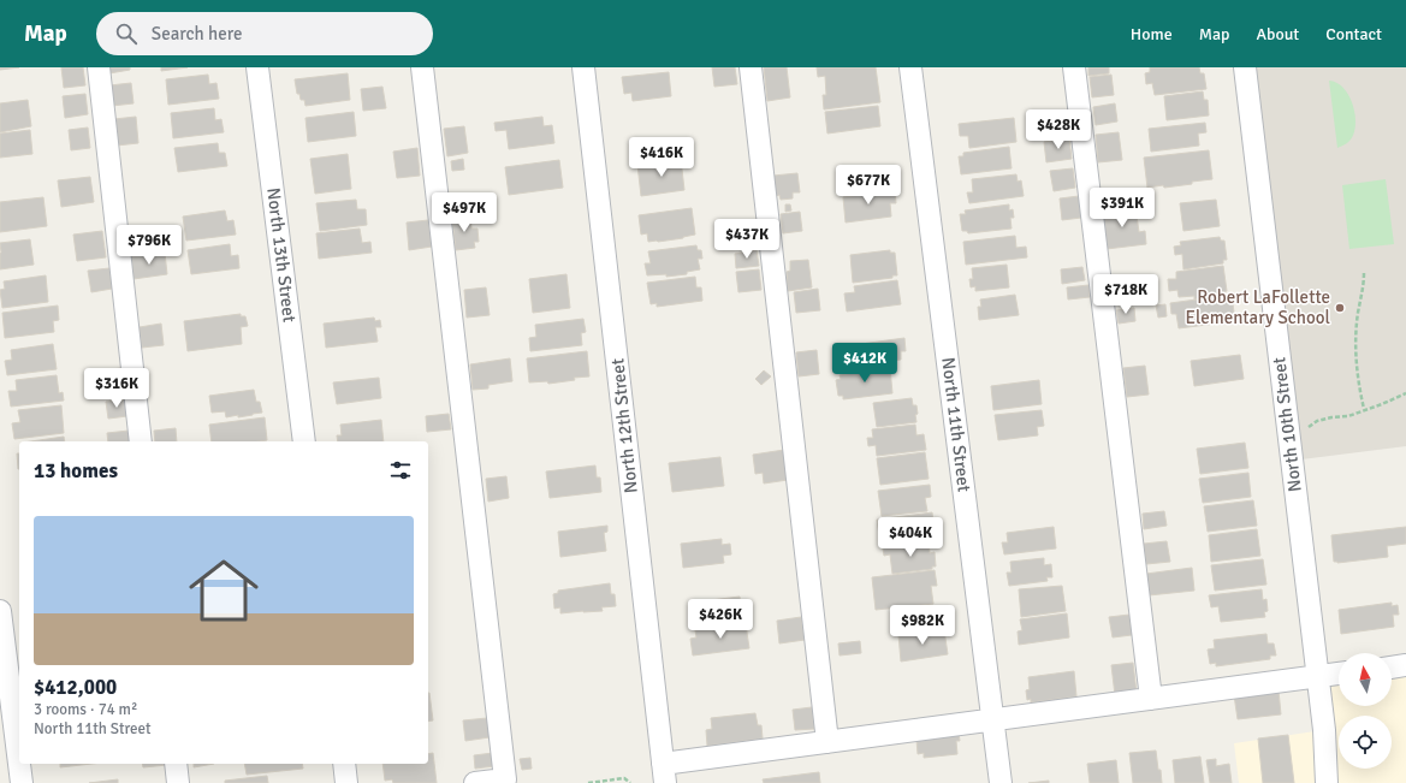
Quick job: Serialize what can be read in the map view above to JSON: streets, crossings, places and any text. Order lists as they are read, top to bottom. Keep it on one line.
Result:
{"streets":{"street":["North 13th Street","North 11th Street","North 10th Street","North 12th Street"]},"places":["Robert LaFollette Elementary School"],"north":"top","page":{"header":"Map","search":"Search here","nav":["Home","Map","About","Contact"],"price":["$428K","$416K","$677K","$391K","$497K","$437K","$796K","$718K","$412K","$316K","$404K","$426K","$982K"],"heading":"13 homes","list":[{"name":"$412,000","note":"3 rooms · 74 m² · North 11th Street"}]}}
